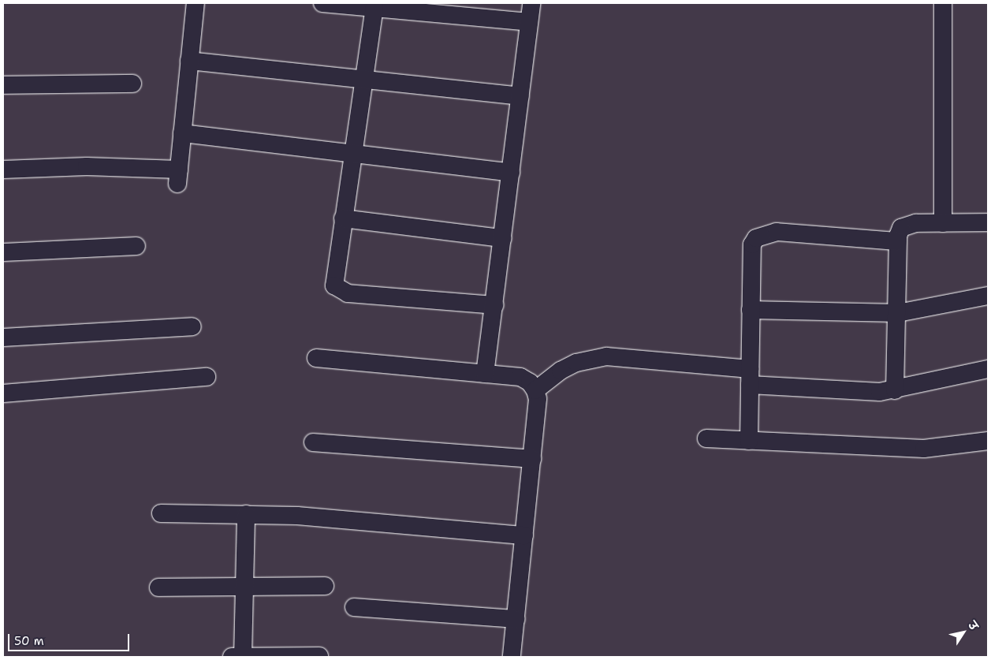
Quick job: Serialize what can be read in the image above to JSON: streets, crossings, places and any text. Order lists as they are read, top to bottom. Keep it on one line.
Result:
{"scale_bar":"50 m","north":"top right"}
